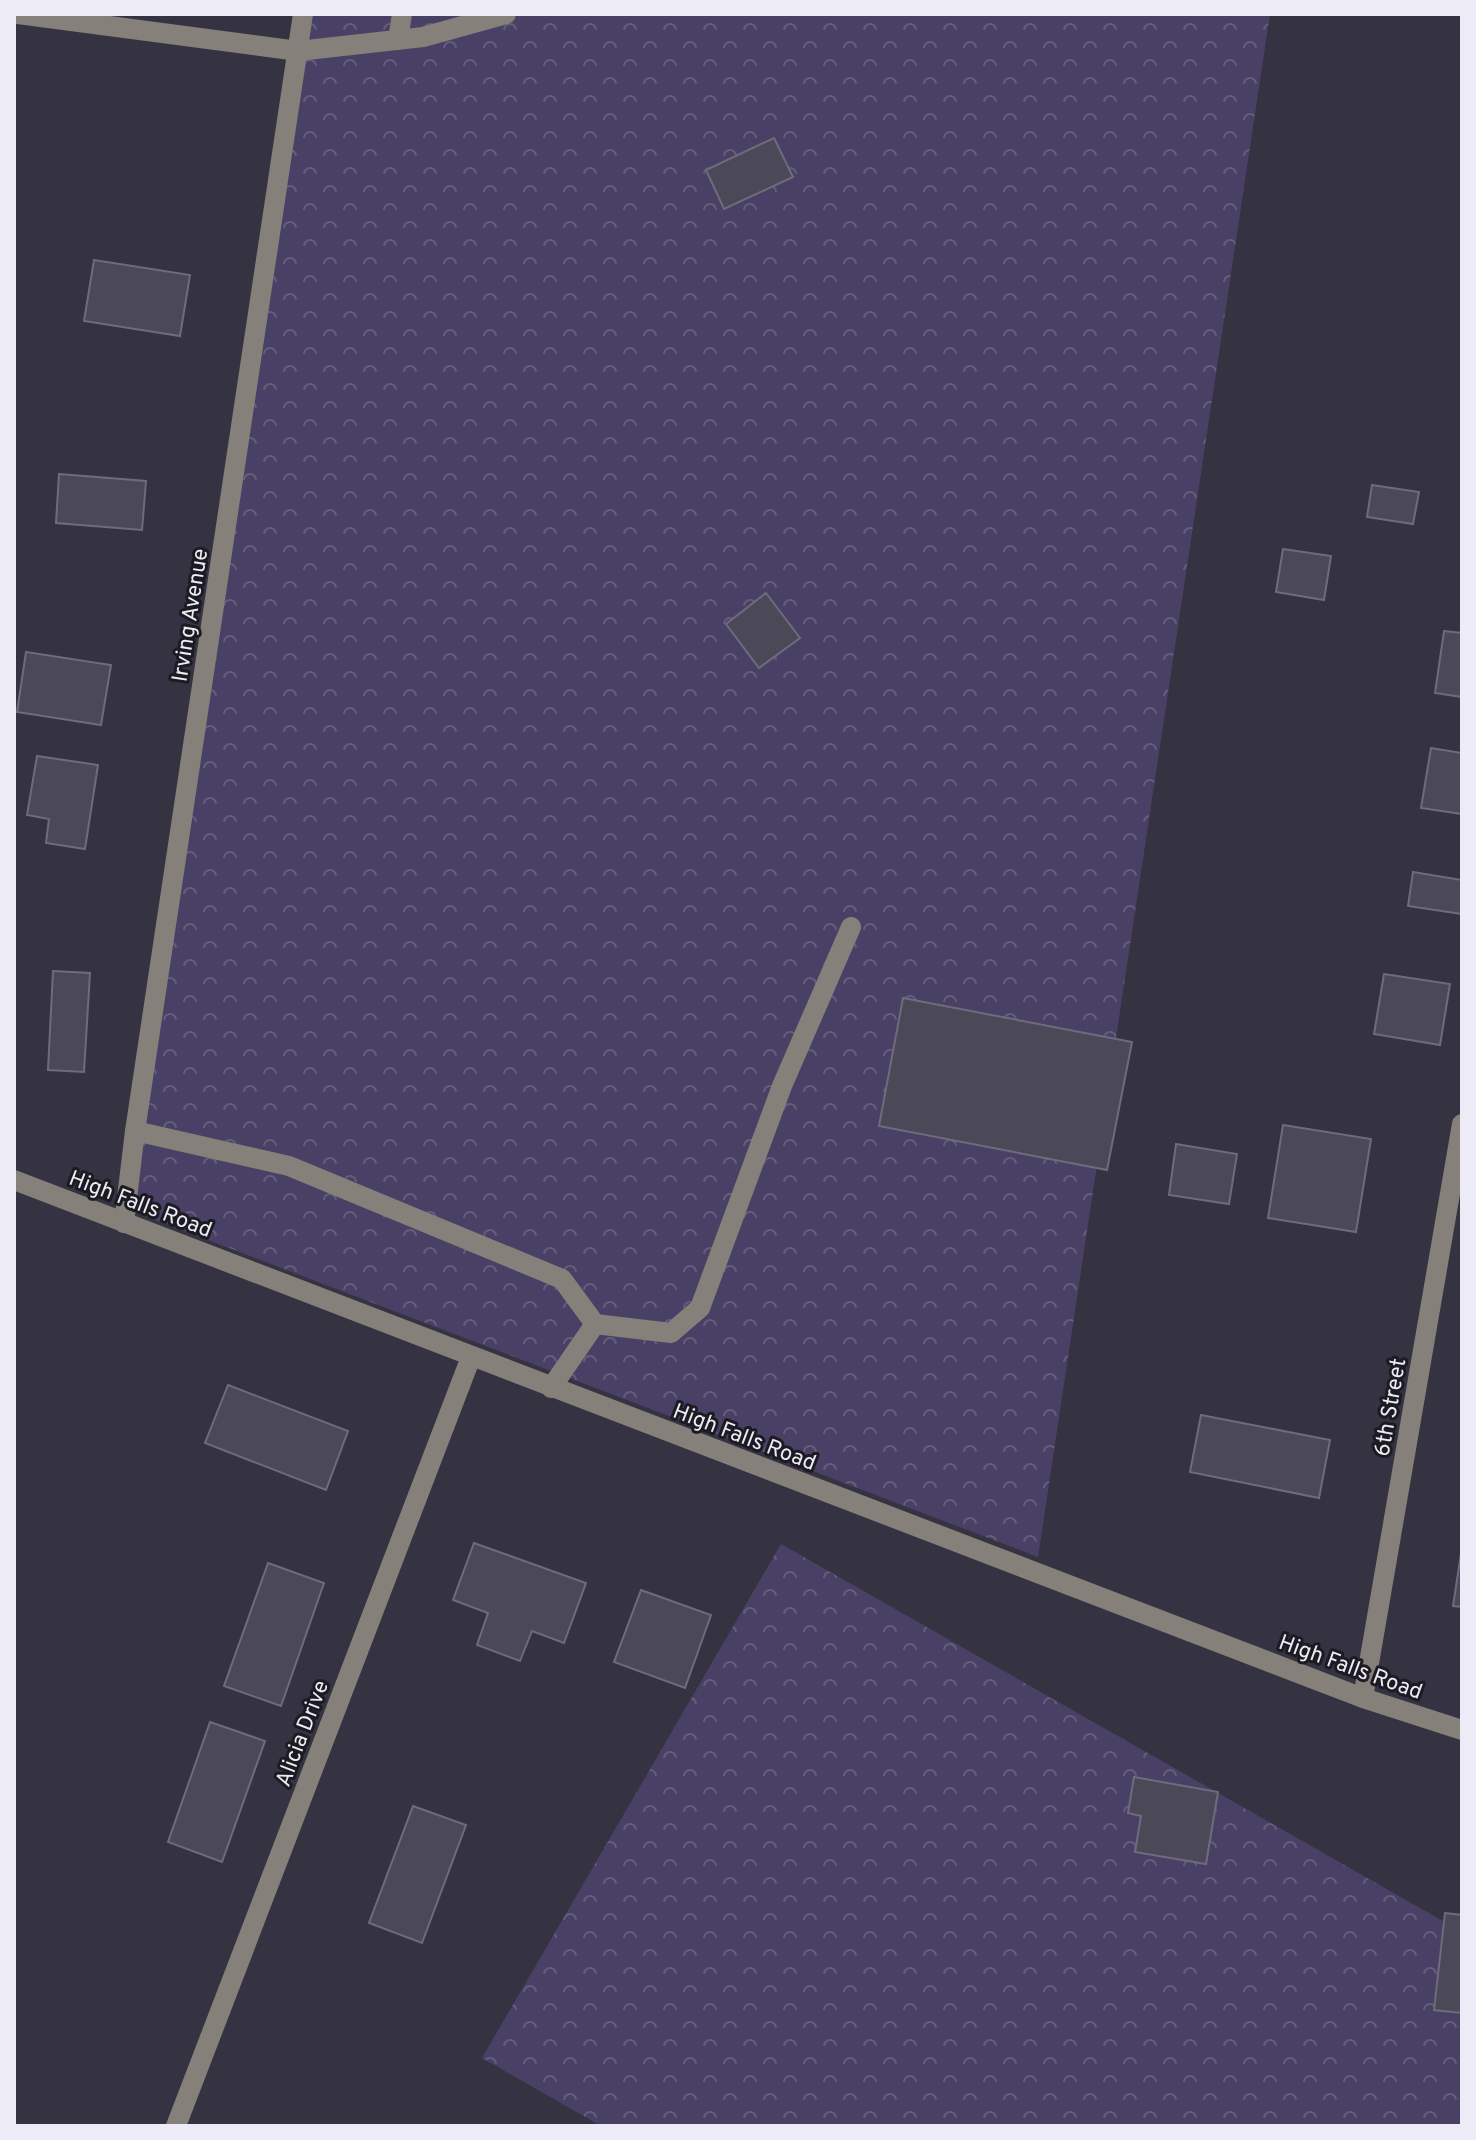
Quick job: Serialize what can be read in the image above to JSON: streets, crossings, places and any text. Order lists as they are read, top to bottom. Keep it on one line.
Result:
{"streets":{"street":["Irving Avenue","High Falls Road","6th Street","Alicia Drive"]},"crossings":[["Irving Avenue","High Falls Road"],["High Falls Road","6th Street"],["High Falls Road","Alicia Drive"]]}
